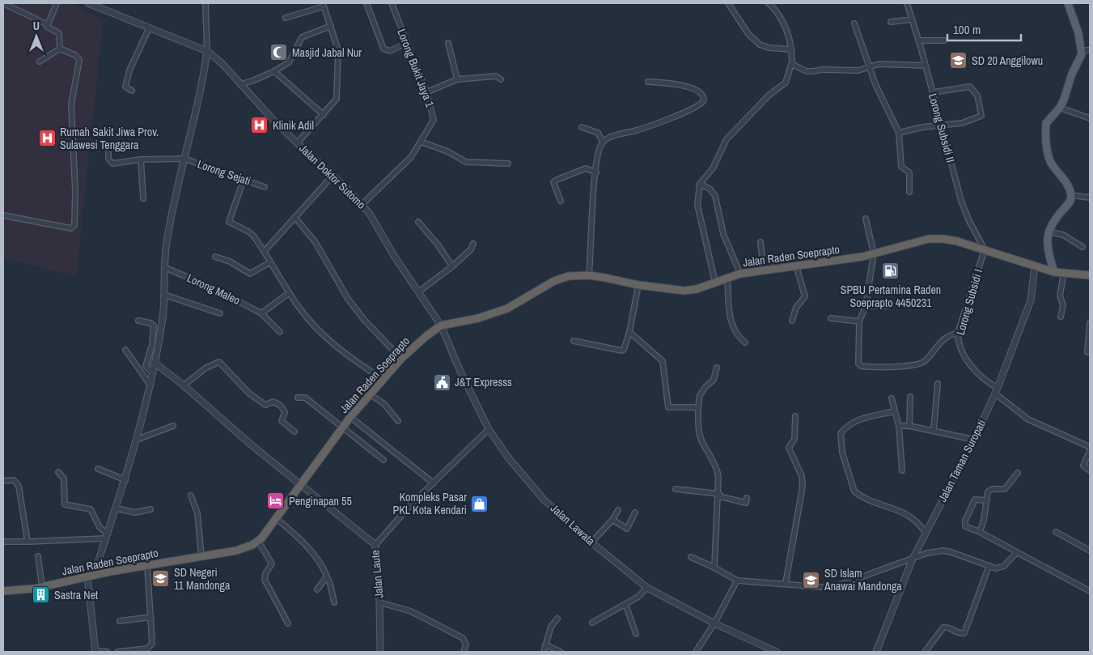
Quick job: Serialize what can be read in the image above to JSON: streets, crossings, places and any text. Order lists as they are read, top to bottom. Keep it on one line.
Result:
{"streets":{"highway":["Jalan Raden Soeprapto"],"street":["Lorong Bukit Jaya 1","Lorong Subsidi II","Lorong Sejati","Jalan Doktor Sutomo","Lorong Maleo","Lorong Subsidi I","Jalan Taman Suropati","Jalan Lawata","Jalan Laute"]},"crossings":[["Lorong Bukit Jaya 1","Jalan Doktor Sutomo"],["Lorong Subsidi II","Jalan Raden Soeprapto"],["Lorong Subsidi II","Lorong Subsidi I"],["Jalan Doktor Sutomo","Jalan Raden Soeprapto"],["Jalan Doktor Sutomo","Jalan Lawata"],["Jalan Raden Soeprapto","Lorong Subsidi I"],["Jalan Raden Soeprapto","Jalan Taman Suropati"],["Jalan Raden Soeprapto","Jalan Lawata"],["Jalan Raden Soeprapto","Jalan Laute"],["Lorong Subsidi I","Jalan Taman Suropati"]],"places":{"mosque":["Masjid Jabal Nur"],"school or university":["SD 20 Anggilowu","SD Negeri 11 Mandonga","SD Islam Anawai Mandonga"],"hospital":["Klinik Adil","Rumah Sakit Jiwa Prov. Sulawesi Tenggara"],"fuel station":["SPBU Pertamina Raden Soeprapto 4450231"],"public building":["J&T Expresss"],"hotel":["Penginapan 55"],"shop":["Kompleks Pasar PKL Kota Kendari"],"building":["Sastra Net"]},"scale_bar":"100 m","north":"top"}
